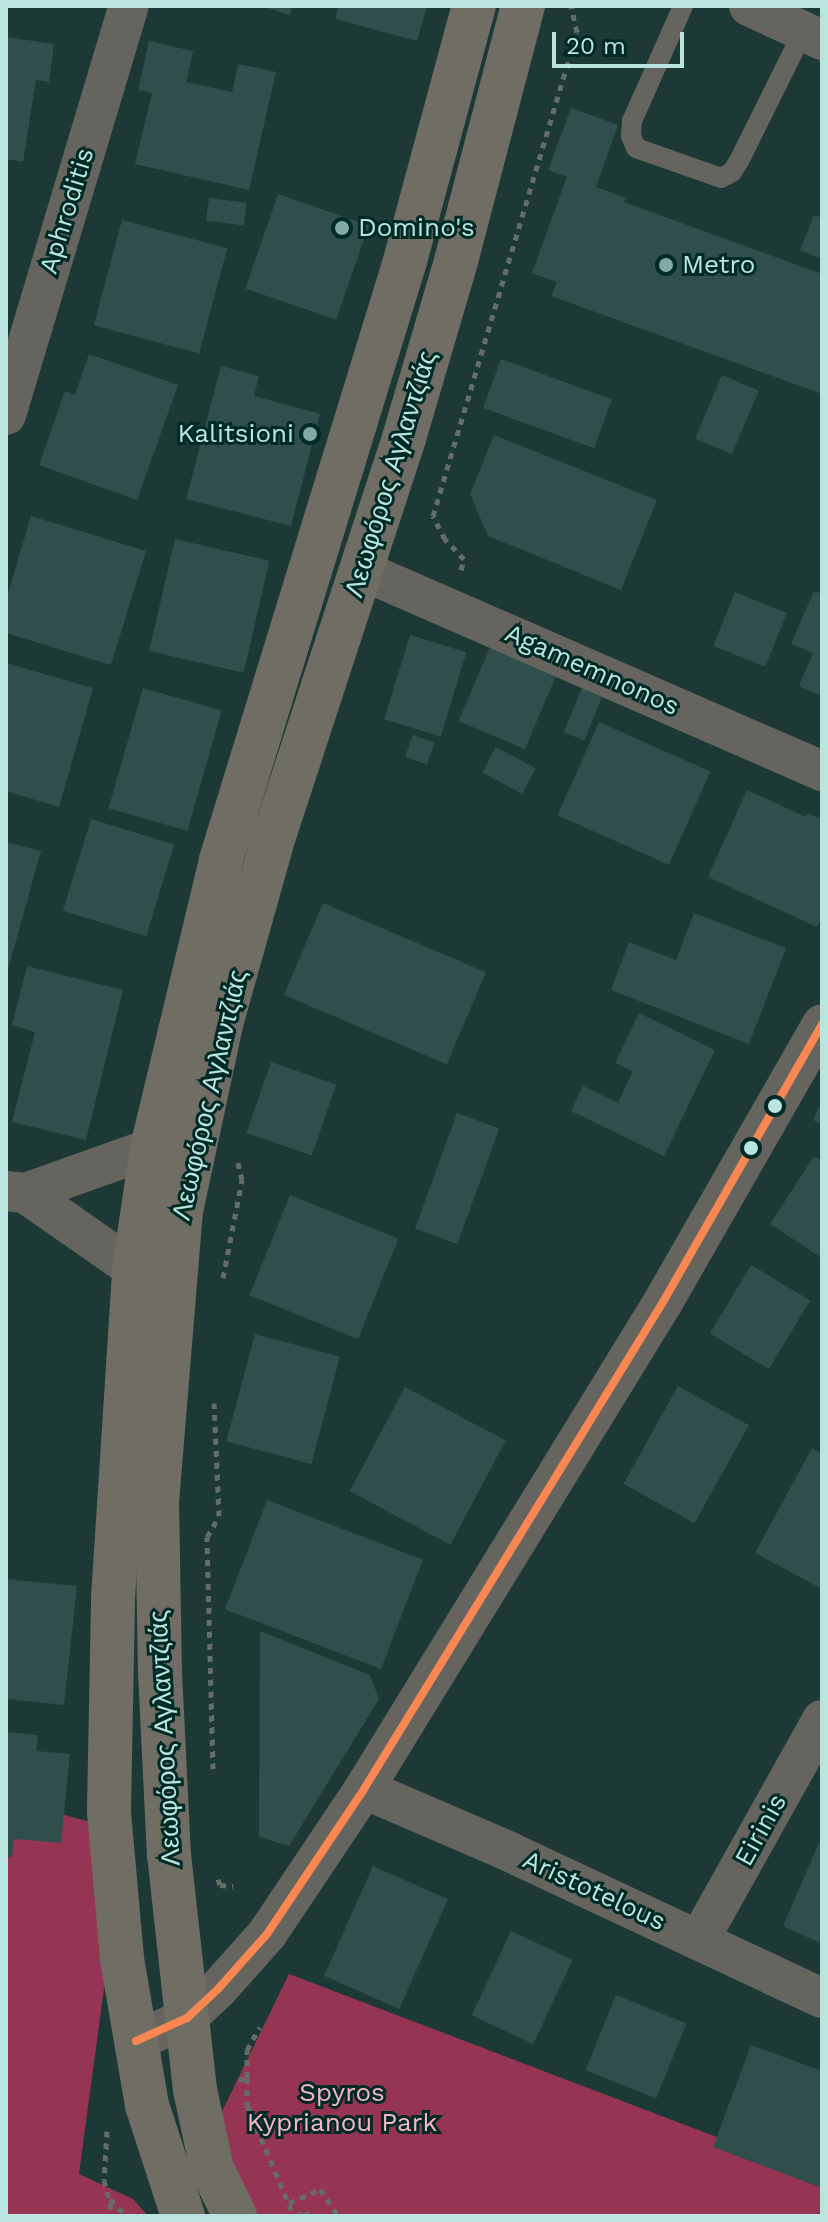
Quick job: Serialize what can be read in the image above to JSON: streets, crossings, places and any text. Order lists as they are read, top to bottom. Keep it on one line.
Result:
{"streets":{"main road":["Λεωφόρος Αγλαντζιάς"],"street":["Aphroditis","Agamemnonos","Eirinis","Aristotelous"]},"crossings":[["Λεωφόρος Αγλαντζιάς","Agamemnonos"],["Eirinis","Aristotelous"]],"parks":["Spyros Kyprianou Park"],"places":["Domino's","Metro","Kalitsioni"],"scale_bar":"20 m"}
